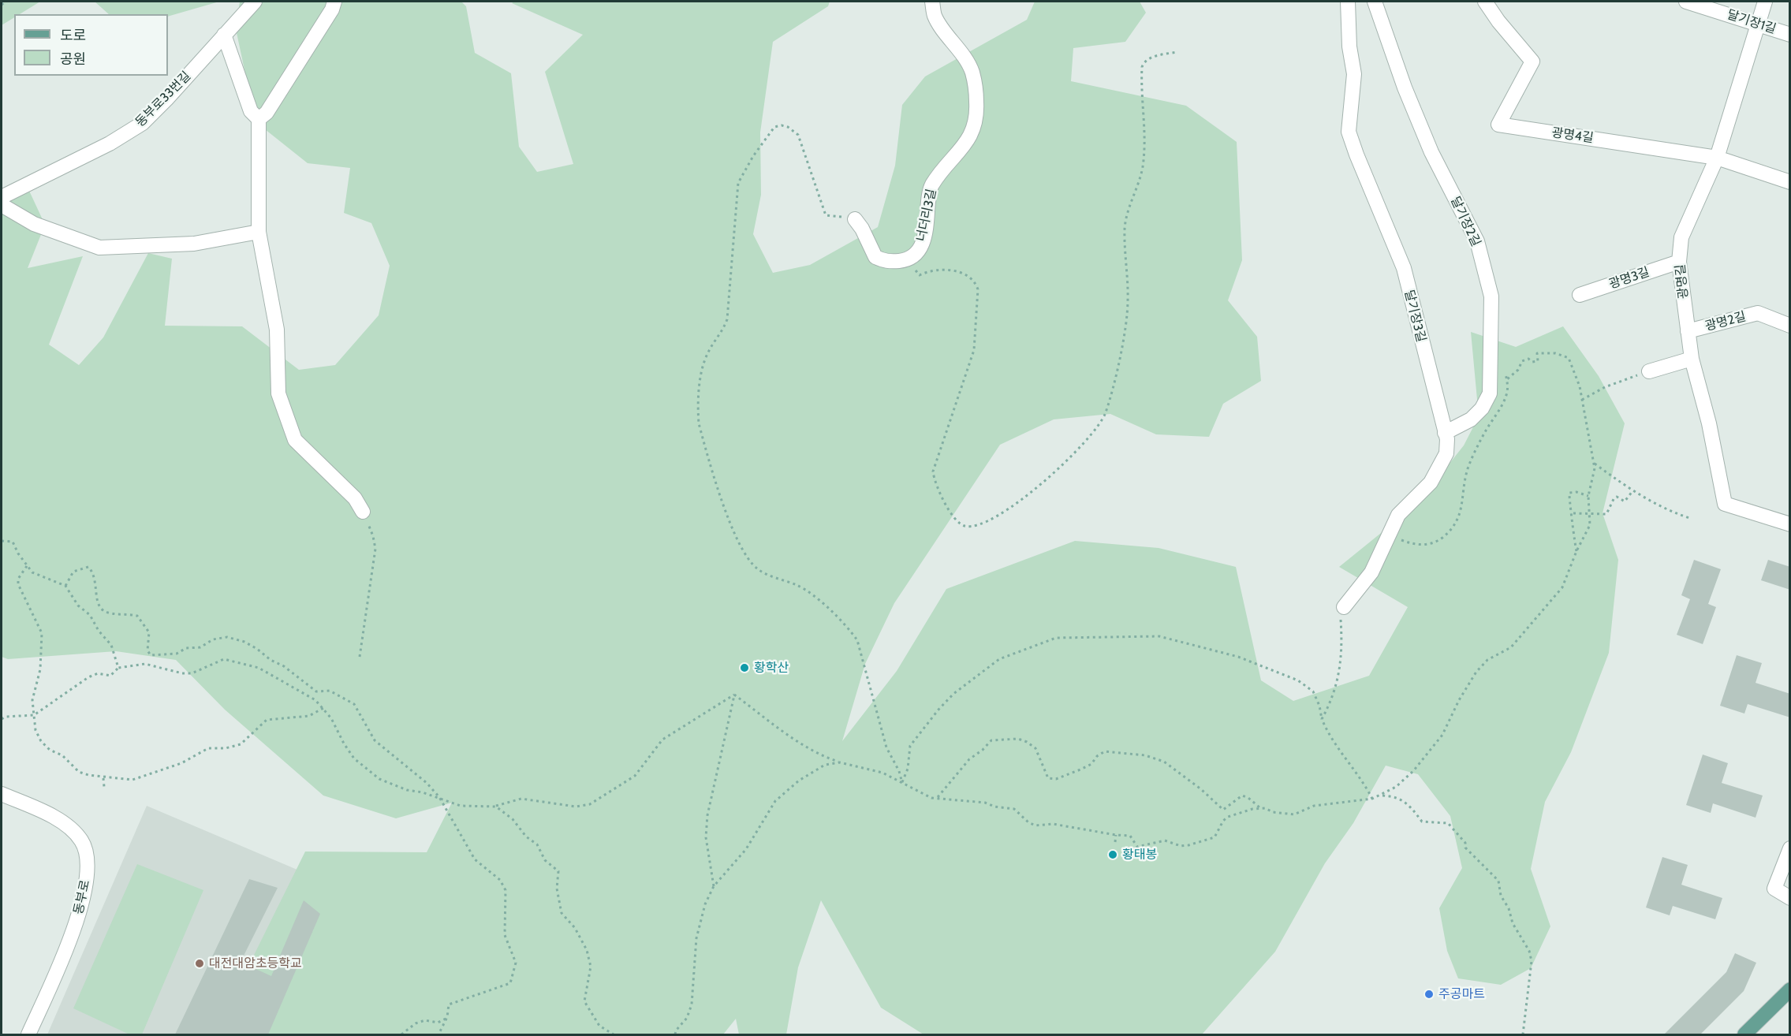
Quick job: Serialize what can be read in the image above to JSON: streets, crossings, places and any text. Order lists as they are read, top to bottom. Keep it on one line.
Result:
{"streets":{"street":["달기장1길","동부로33번길","광명4길","너더리3길","달기장2길","광명3길","광명길","달기장3길","광명2길","동부로"]},"crossings":[["달기장1길","광명길"],["광명4길","광명길"],["달기장2길","달기장3길"],["광명3길","광명길"],["광명길","광명2길"]],"places":["황학산","황태봉","대전대암초등학교","주공마트"],"legend":["도로","공원"]}
